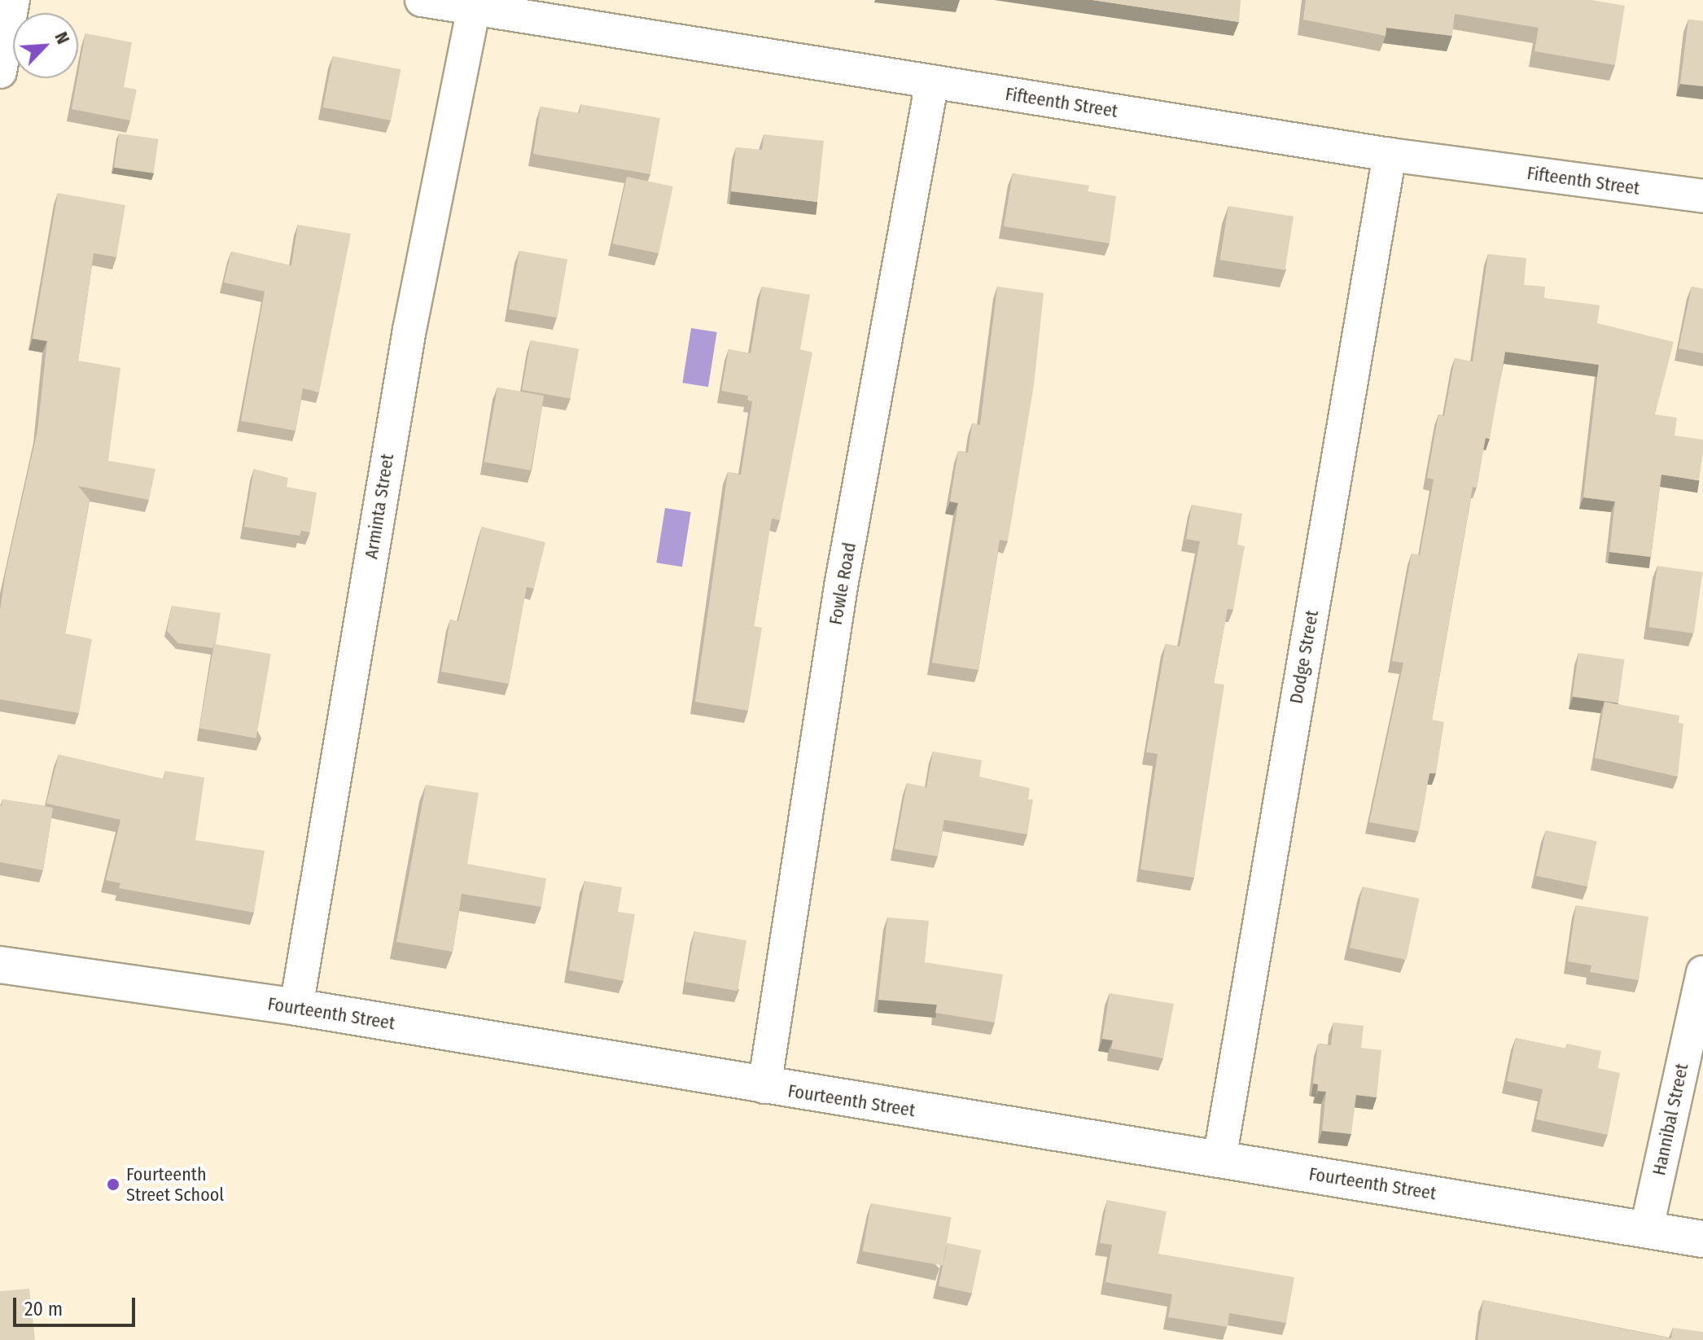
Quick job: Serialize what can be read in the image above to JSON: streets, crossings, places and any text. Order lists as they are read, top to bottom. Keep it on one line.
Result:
{"streets":{"street":["Fifteenth Street","Arminta Street","Fowle Road","Dodge Street","Fourteenth Street","Hannibal Street"]},"crossings":[["Fifteenth Street","Arminta Street"],["Fifteenth Street","Fowle Road"],["Fifteenth Street","Dodge Street"],["Arminta Street","Fourteenth Street"],["Fowle Road","Fourteenth Street"],["Dodge Street","Fourteenth Street"],["Fourteenth Street","Hannibal Street"]],"places":["Fourteenth Street School"],"scale_bar":"20 m","north":"top right"}
